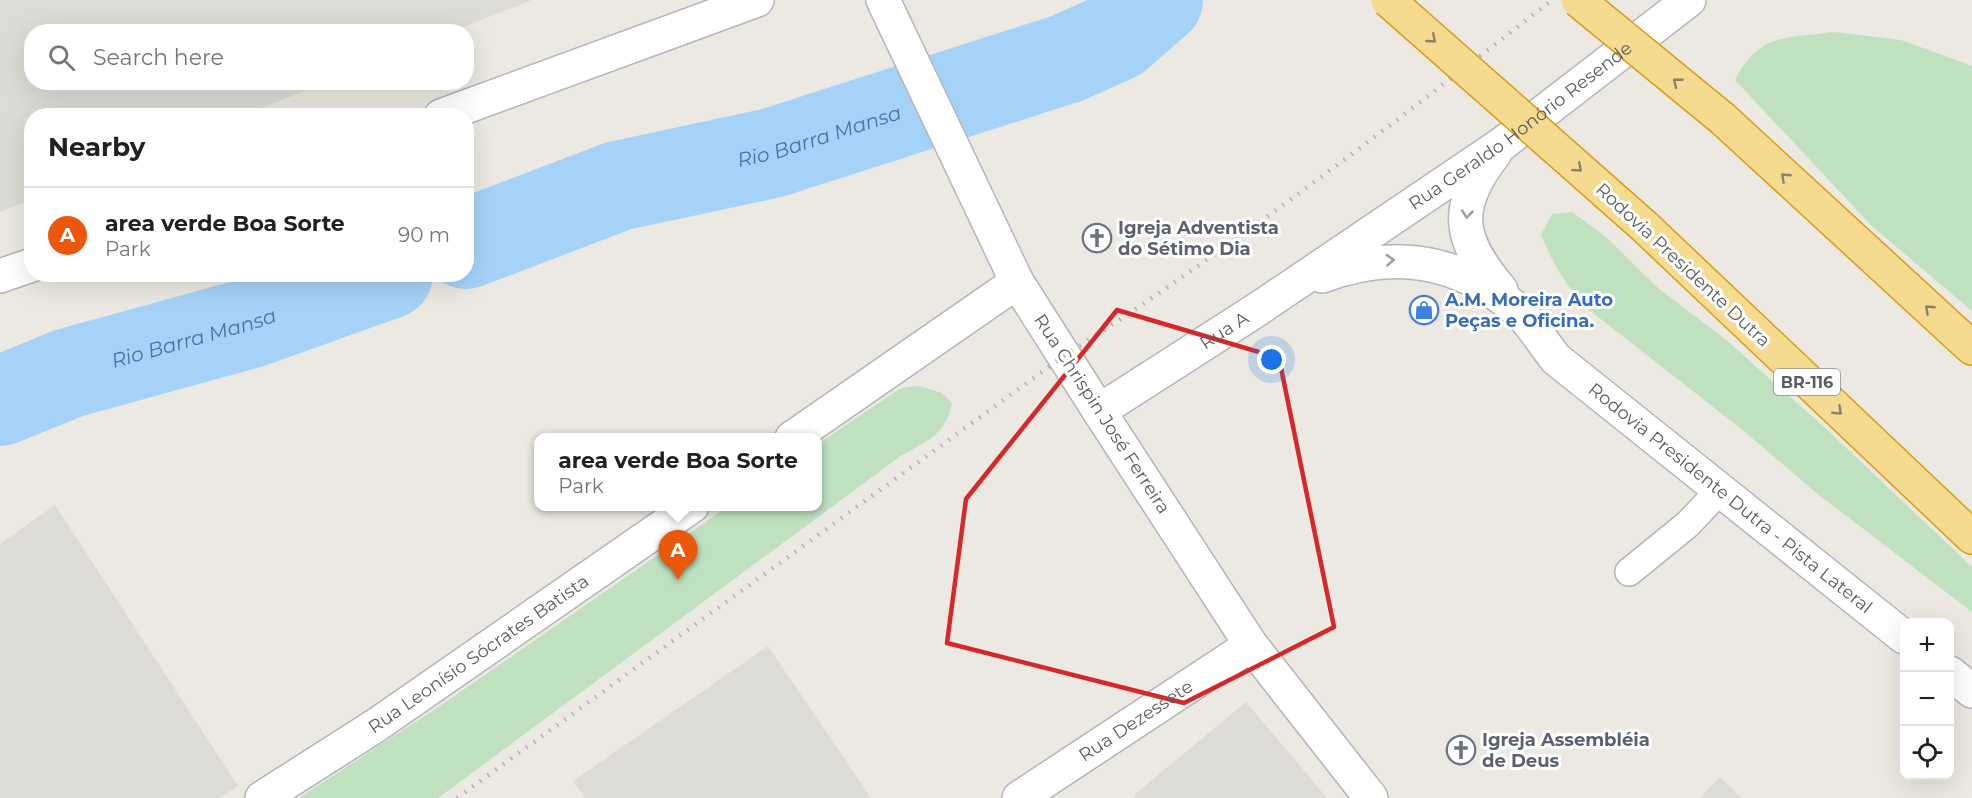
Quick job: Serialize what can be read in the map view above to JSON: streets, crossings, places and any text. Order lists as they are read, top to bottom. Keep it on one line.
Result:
{"streets":{"highway":["Rodovia Presidente Dutra","BR-116"],"main road":["Rua Geraldo Honório Resende","Rua A","Rua Chrispin José Ferreira","Rodovia Presidente Dutra - Pista Lateral","Rua Leonísio Sócrates Batista","Rua Dezessete"]},"crossings":[["Rua Geraldo Honório Resende","Rua A"],["Rua Geraldo Honório Resende","Rodovia Presidente Dutra - Pista Lateral"],["Rua A","Rua Chrispin José Ferreira"],["Rua Chrispin José Ferreira","Rua Dezessete"]],"water":["Rio Barra Mansa"],"places":{"church":["Igreja Adventista do Sétimo Dia","Igreja Assembléia de Deus"],"shop":["A.M. Moreira Auto Peças e Oficina."]},"page":{"search":"Search here","heading":"Nearby","list":[{"mark":"A","name":"area verde Boa Sorte","note":"Park","value":"90 m"}],"popup":["area verde Boa Sorte","Park"],"pins":"A","map_buttons":["+","−"]}}
